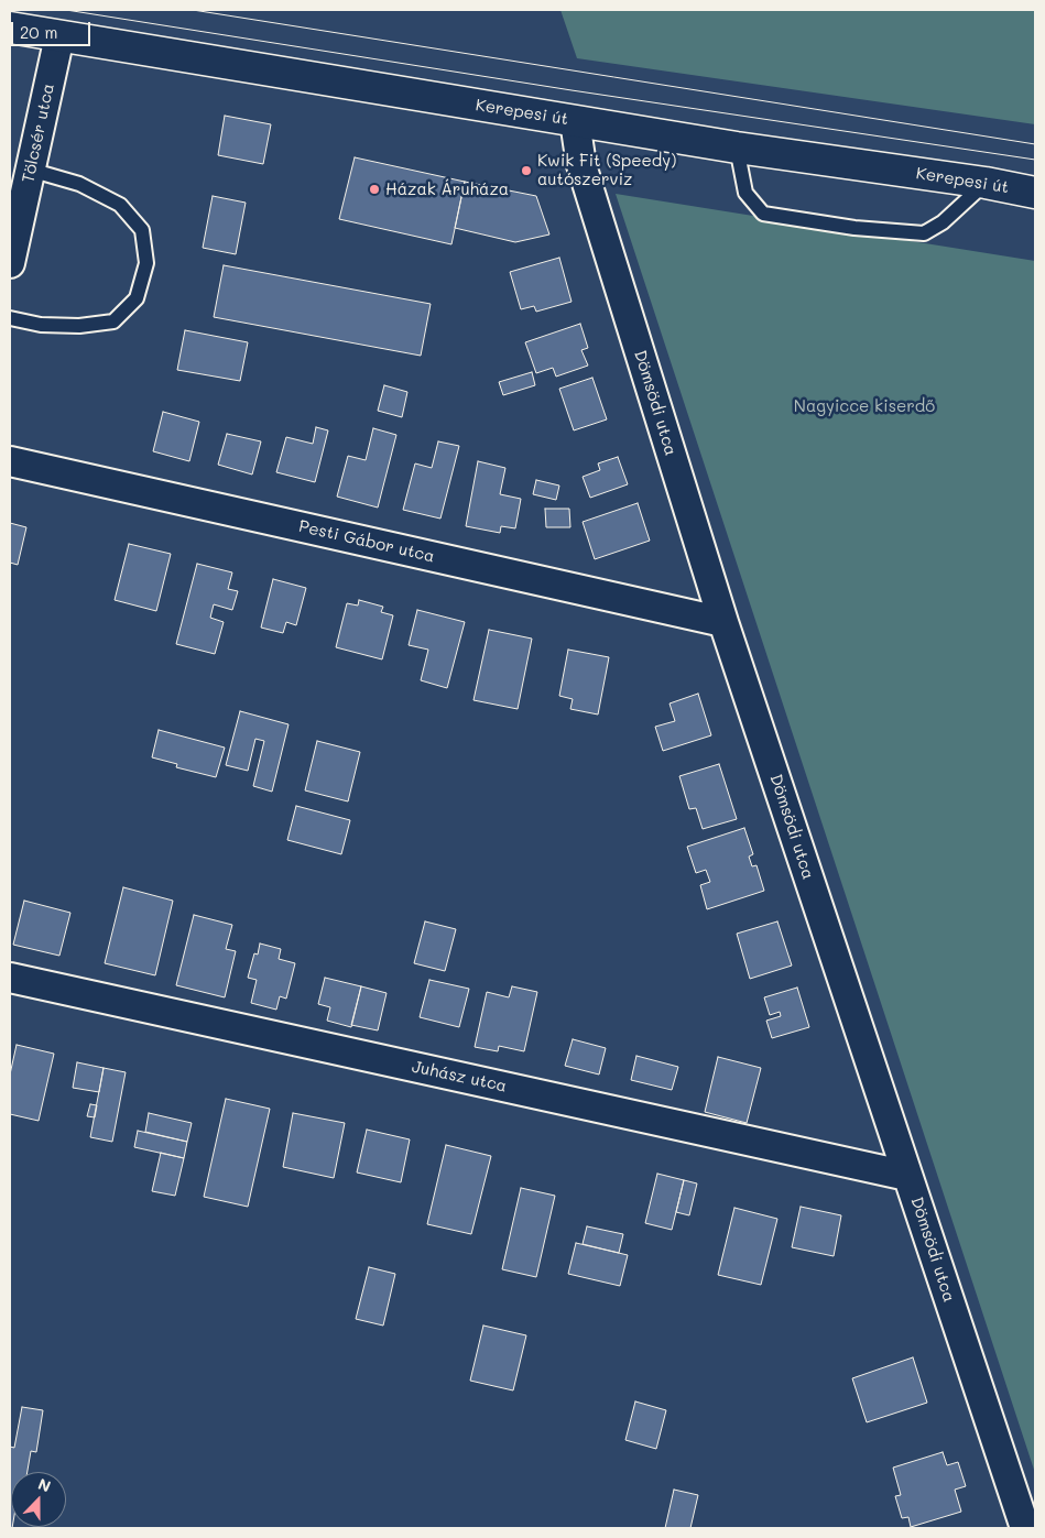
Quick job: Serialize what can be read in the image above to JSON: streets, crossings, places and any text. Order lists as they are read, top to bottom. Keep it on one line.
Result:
{"streets":{"main road":["Kerepesi út"],"street":["Tölcsér utca","Dömsödi utca","Pesti Gábor utca","Juhász utca"]},"crossings":[["Kerepesi út","Tölcsér utca"],["Kerepesi út","Dömsödi utca"],["Dömsödi utca","Pesti Gábor utca"],["Dömsödi utca","Juhász utca"]],"parks":["Nagyicce kiserdő"],"places":["Kwik Fit (Speedy) autószerviz","Házak Áruháza"],"scale_bar":"20 m","north":"top"}
